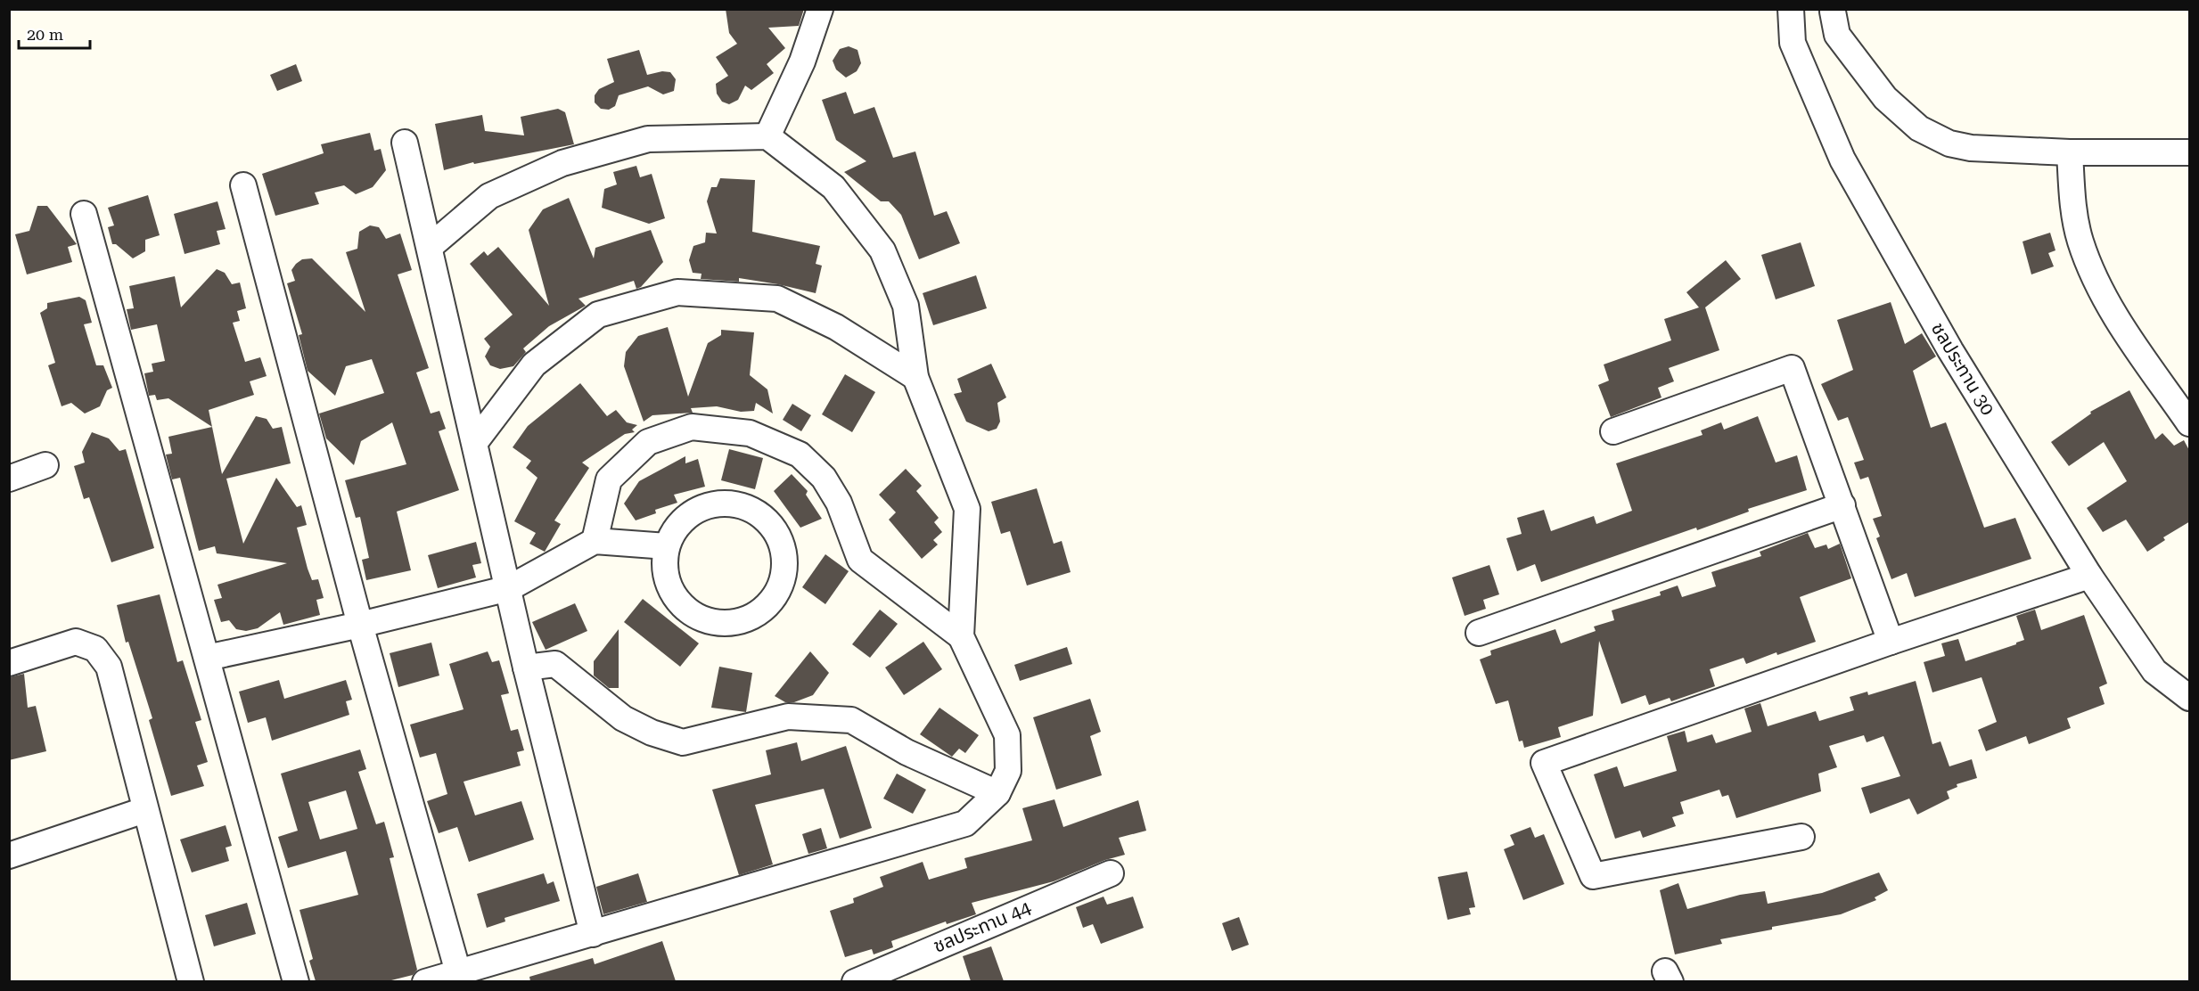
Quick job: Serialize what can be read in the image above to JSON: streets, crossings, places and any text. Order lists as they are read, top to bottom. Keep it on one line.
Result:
{"streets":{"street":["ชลประทาน 30","ชลประทาน 44"]},"scale_bar":"20 m"}
